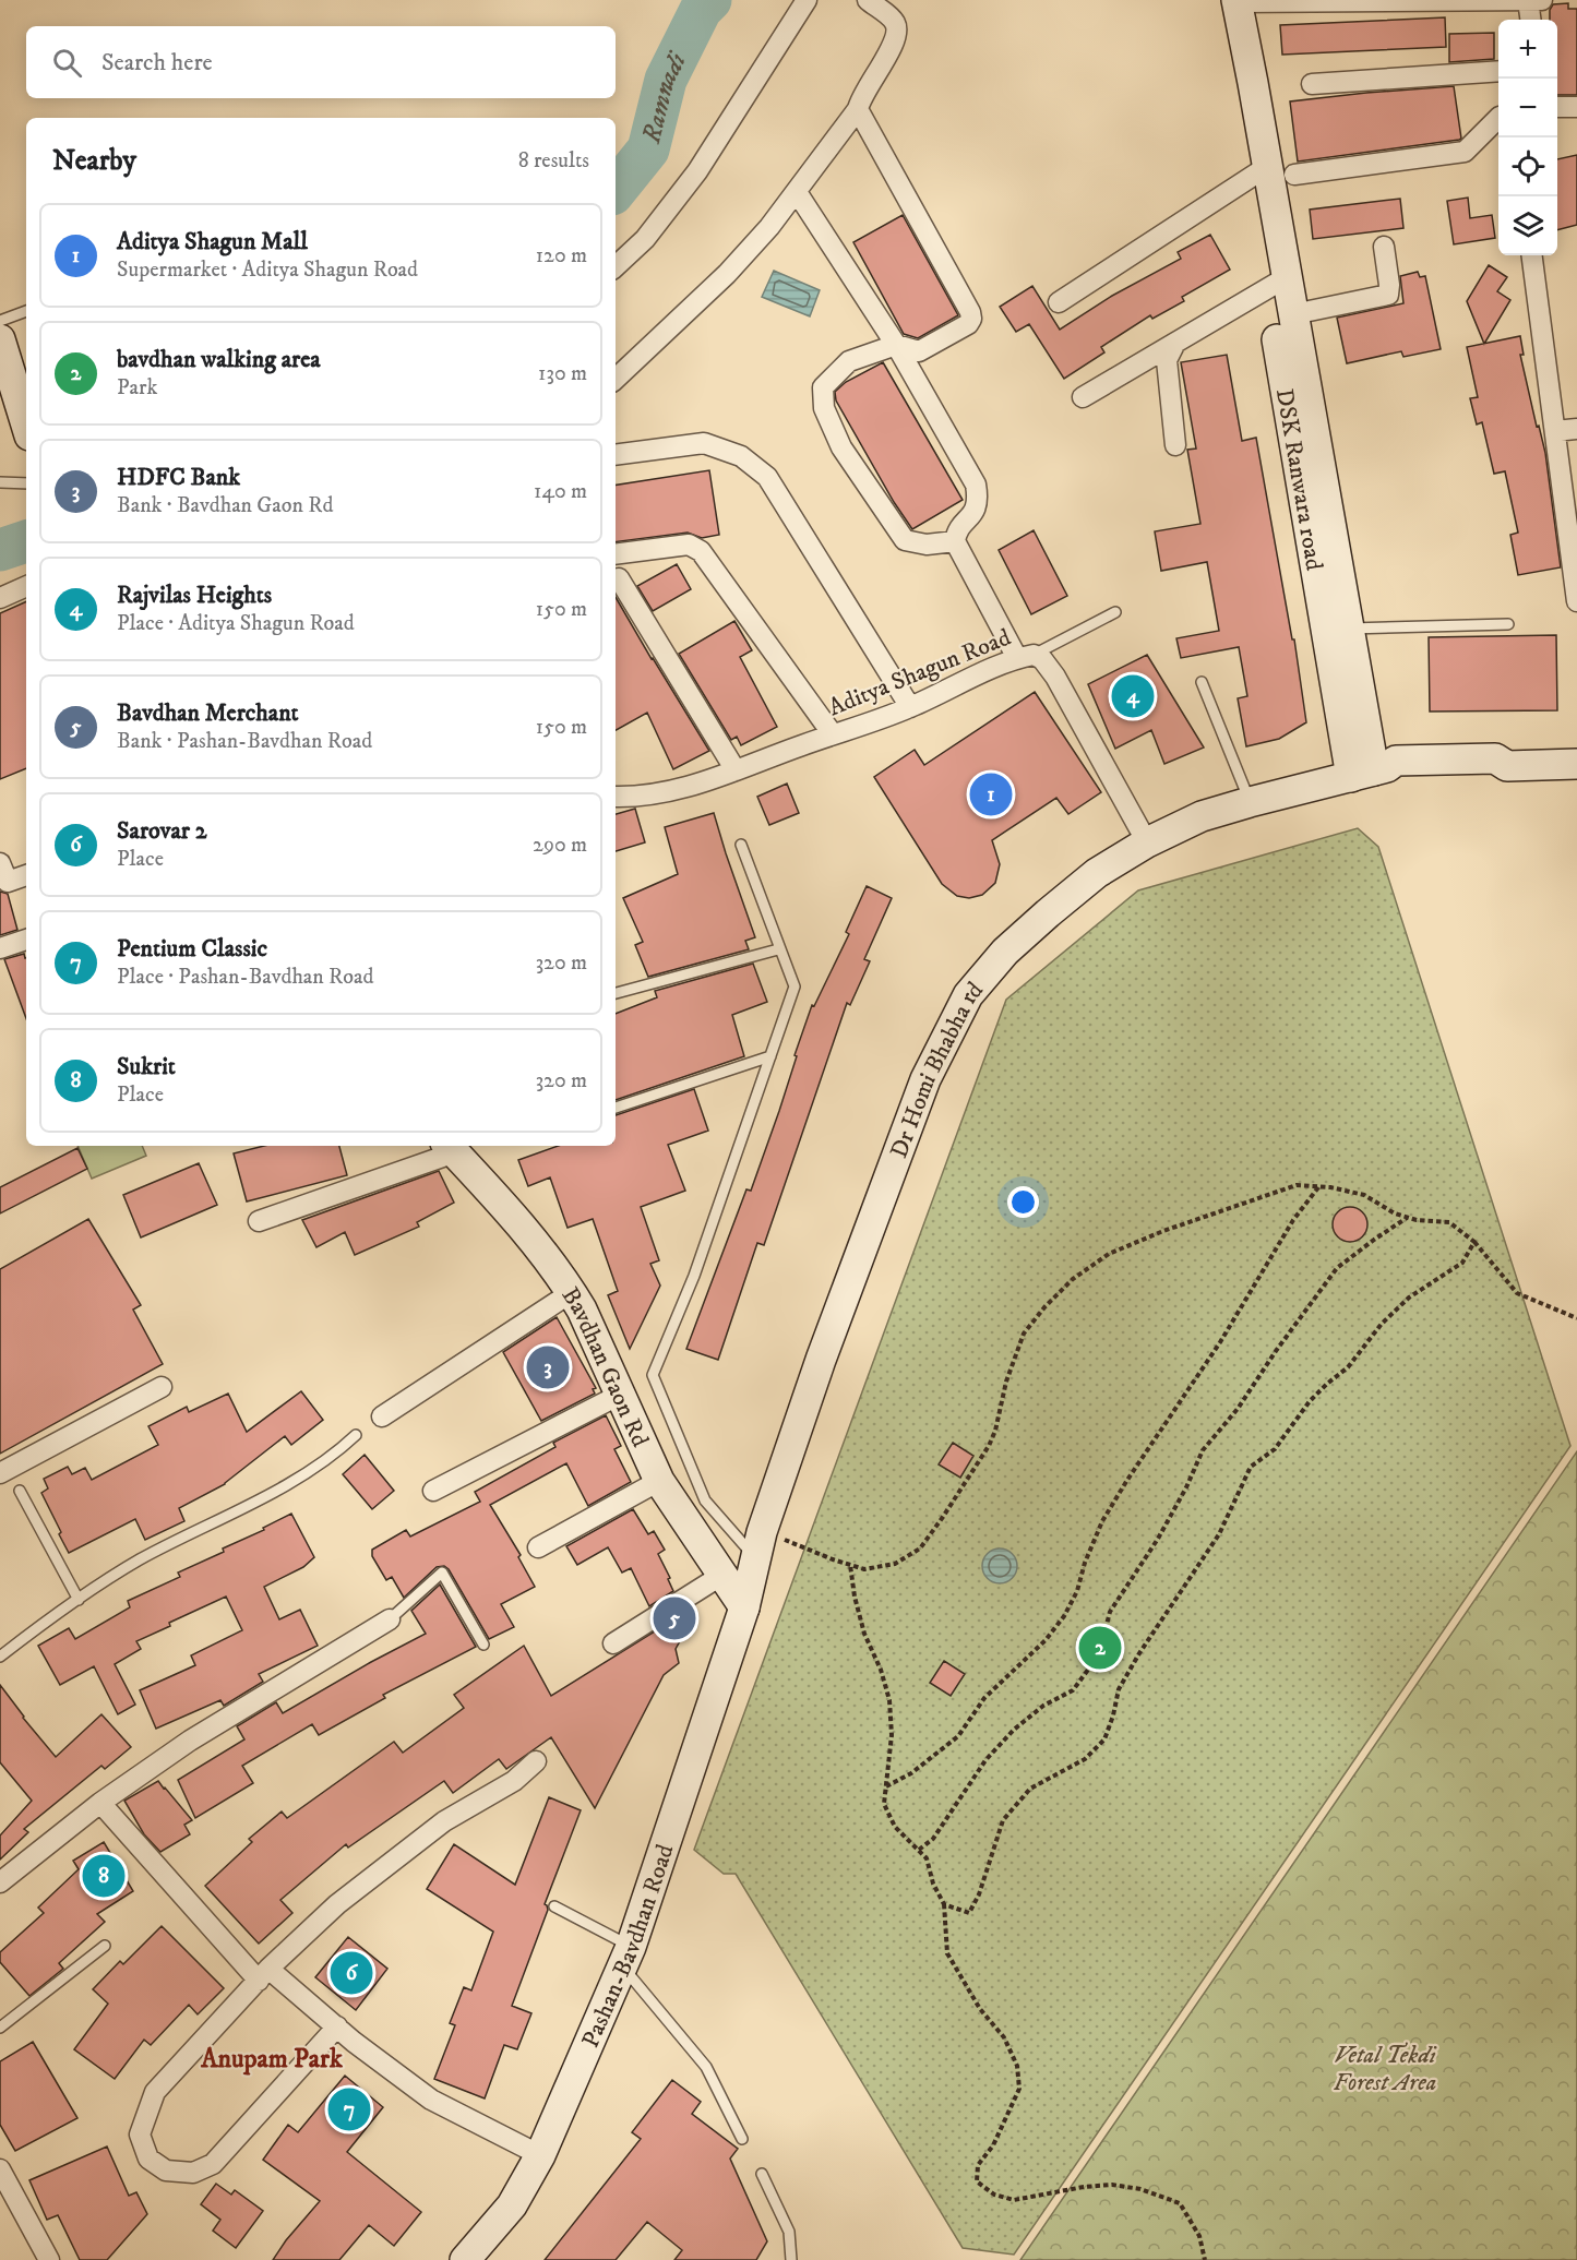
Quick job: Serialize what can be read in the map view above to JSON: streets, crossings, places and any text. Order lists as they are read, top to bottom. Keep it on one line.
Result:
{"streets":{"main road":["DSK Ranwara road","Dr Homi Bhabha rd","Bavdhan Gaon Rd","Pashan-Bavdhan Road"],"street":["Aditya Shagun Road"]},"crossings":[["DSK Ranwara road","Dr Homi Bhabha rd"],["Aditya Shagun Road","Dr Homi Bhabha rd"],["Dr Homi Bhabha rd","Bavdhan Gaon Rd"],["Dr Homi Bhabha rd","Pashan-Bavdhan Road"],["Bavdhan Gaon Rd","Pashan-Bavdhan Road"]],"districts":["Anupam Park"],"water":["Ramnadi"],"parks":["Vetal Tekdi Forest Area"],"page":{"map_buttons":["+","−"],"search":"Search here","heading":["Nearby","8 results"],"list":[{"mark":"1","name":"Aditya Shagun Mall","note":"Supermarket · Aditya Shagun Road","value":"120 m"},{"mark":"2","name":"bavdhan walking area","note":"Park","value":"130 m"},{"mark":"3","name":"HDFC Bank","note":"Bank · Bavdhan Gaon Rd","value":"140 m"},{"mark":"4","name":"Rajvilas Heights","note":"Place · Aditya Shagun Road","value":"150 m"},{"mark":"5","name":"Bavdhan Merchant","note":"Bank · Pashan-Bavdhan Road","value":"150 m"},{"mark":"6","name":"Sarovar 2","note":"Place","value":"290 m"},{"mark":"7","name":"Pentium Classic","note":"Place · Pashan-Bavdhan Road","value":"320 m"},{"mark":"8","name":"Sukrit","note":"Place","value":"320 m"}],"pins":["4","1","3","5","2","8","6","7"]}}
